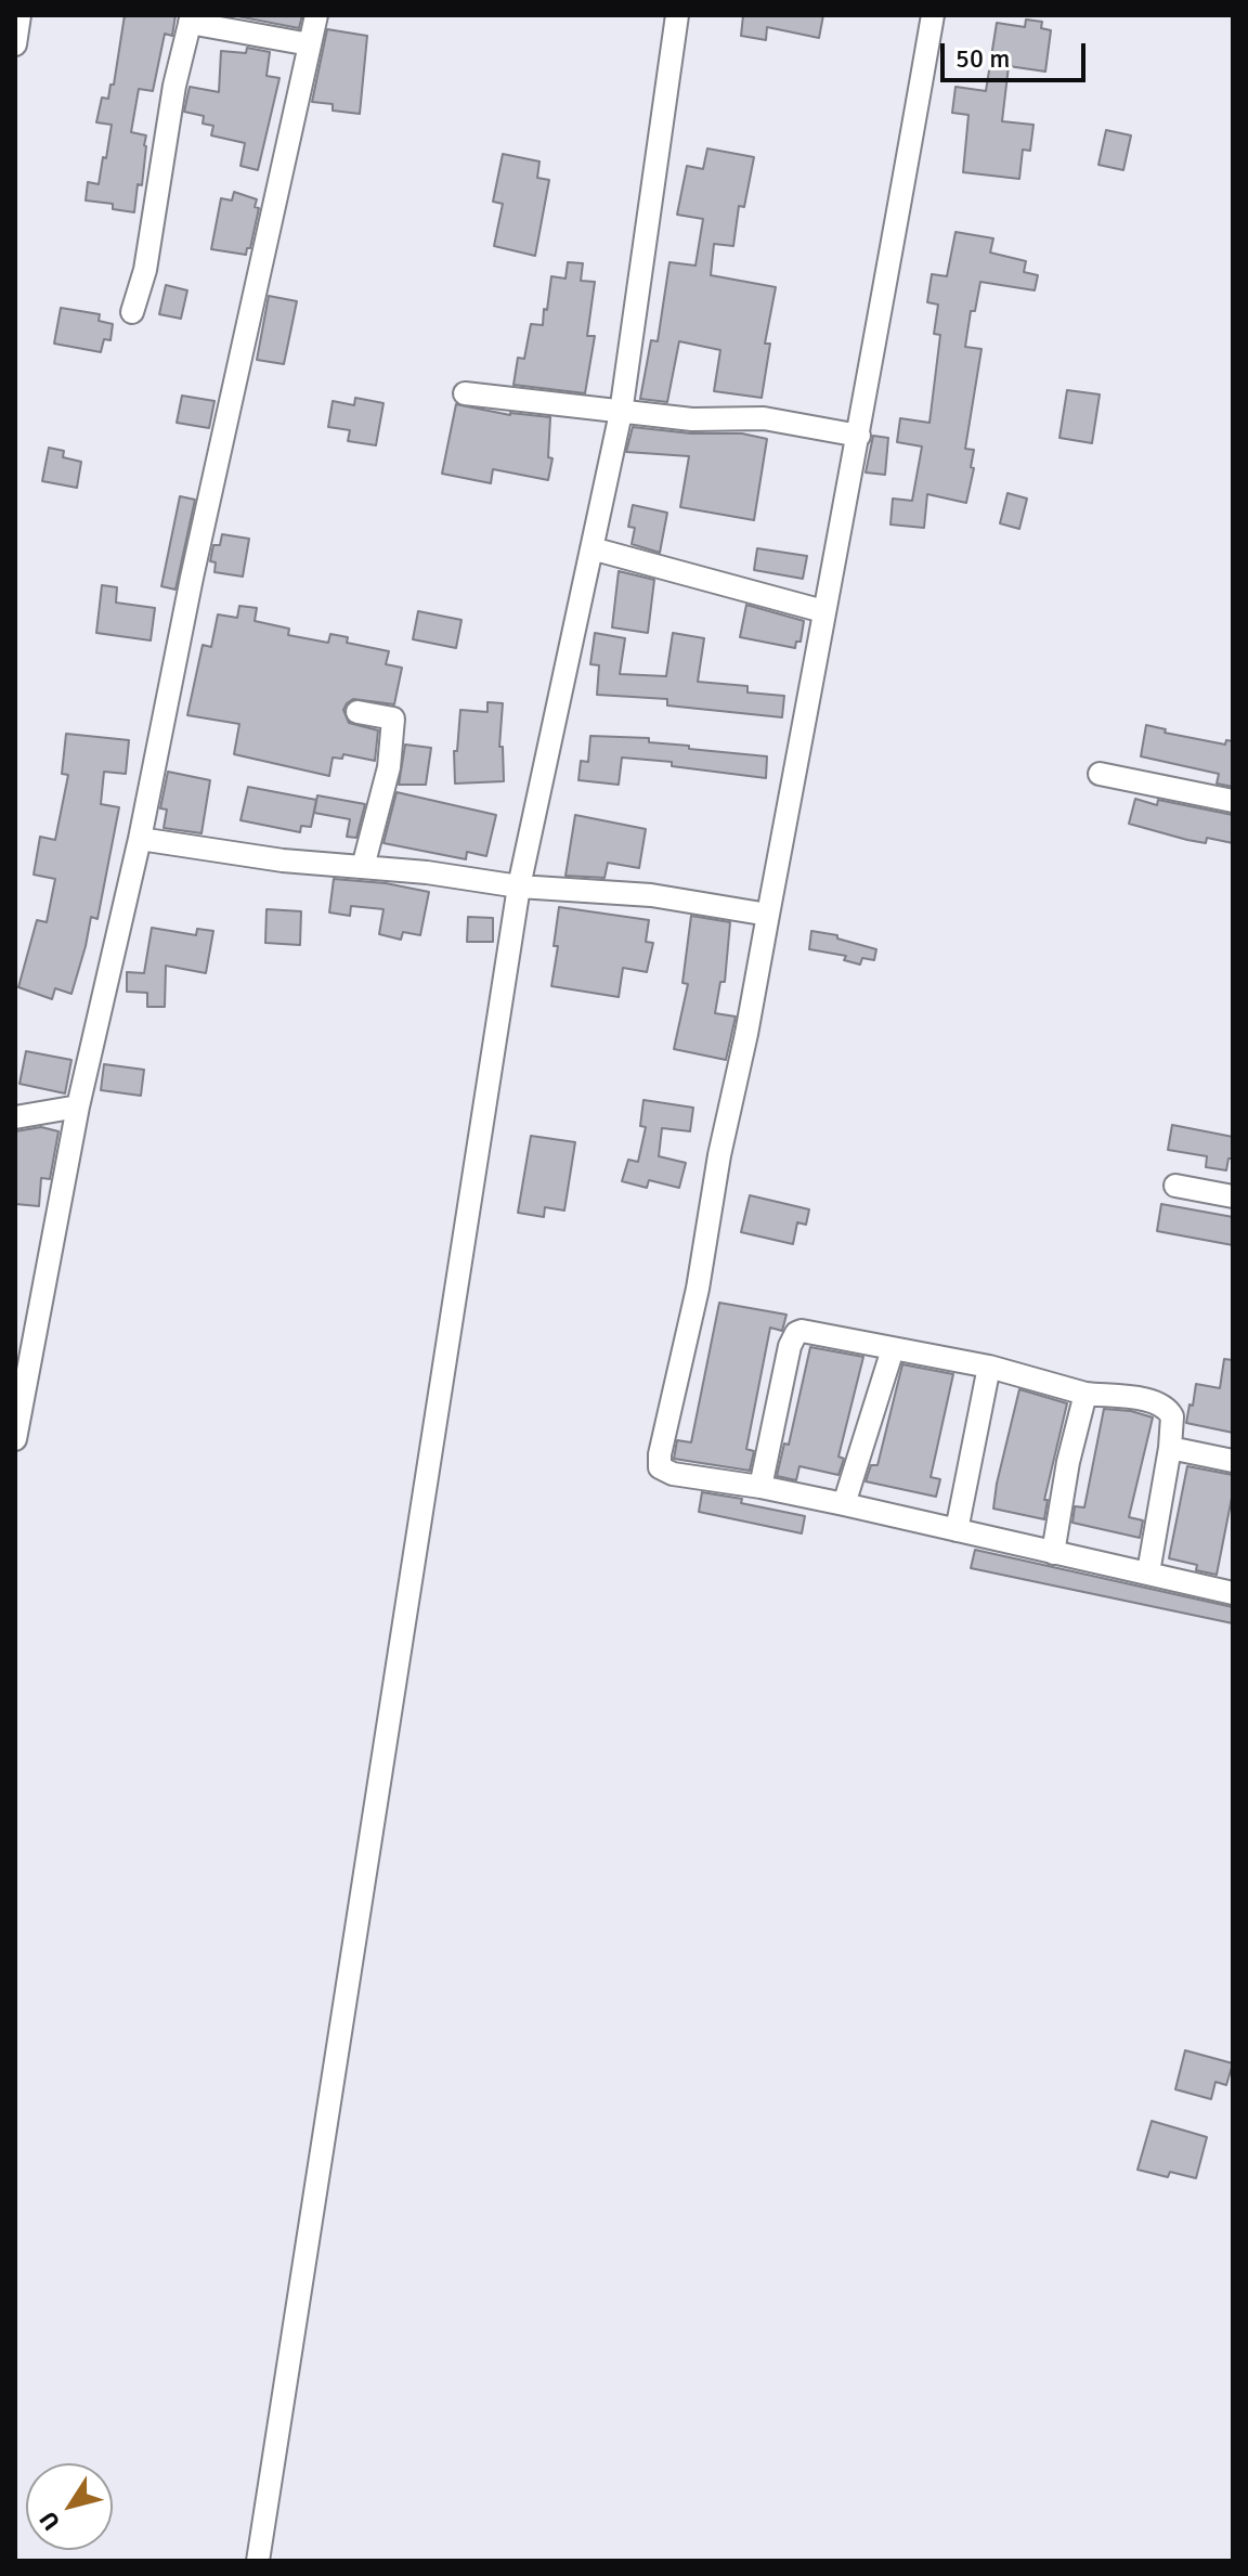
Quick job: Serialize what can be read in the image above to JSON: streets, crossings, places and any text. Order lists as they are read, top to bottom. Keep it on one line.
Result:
{"scale_bar":"50 m","north":"bottom left"}
